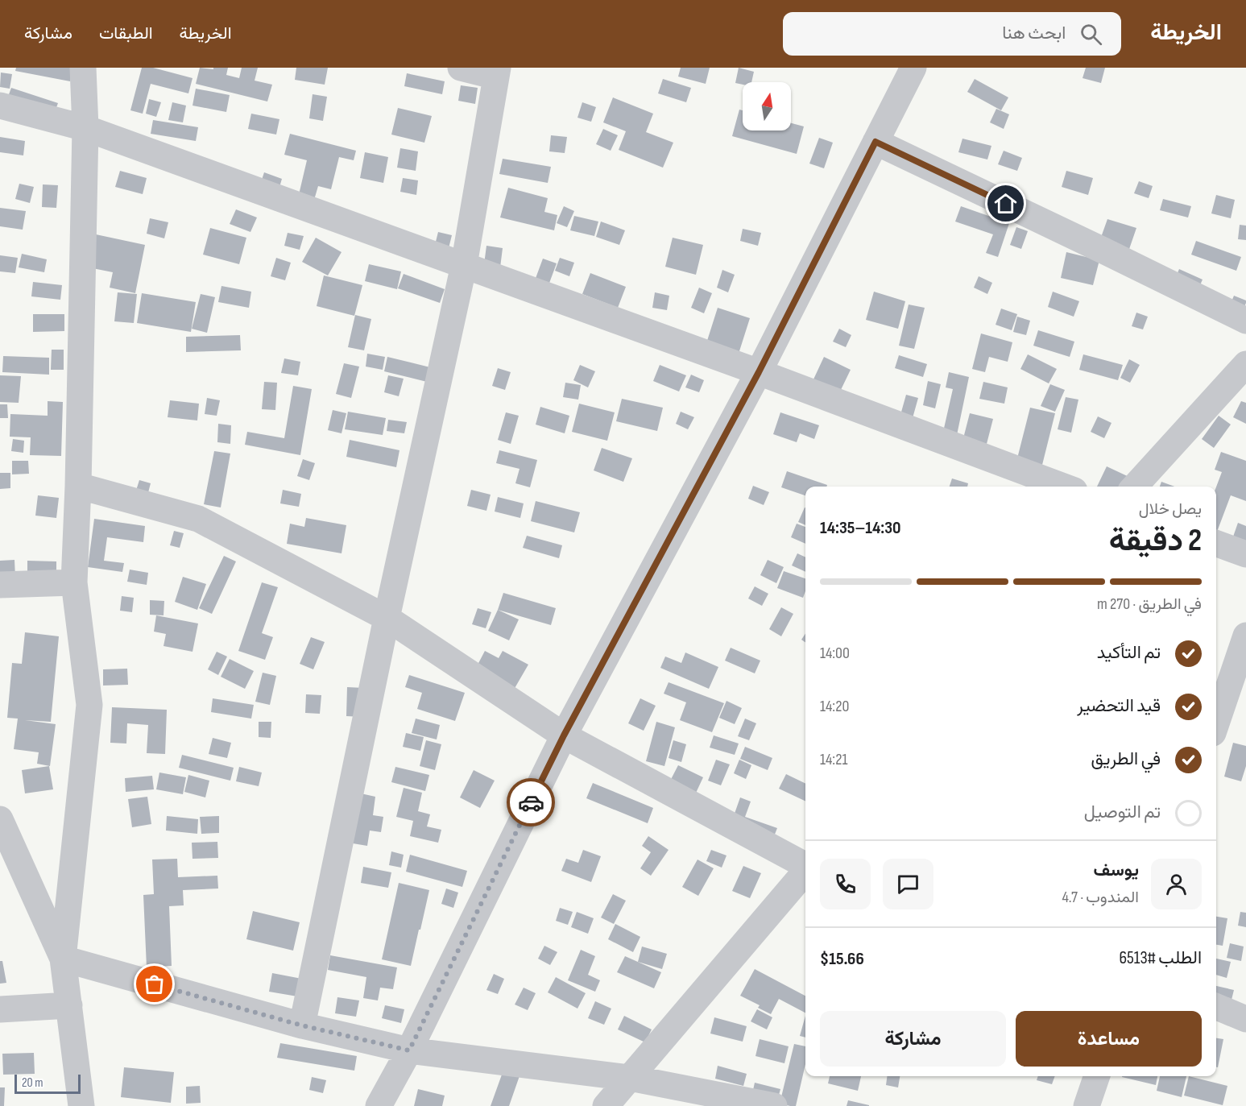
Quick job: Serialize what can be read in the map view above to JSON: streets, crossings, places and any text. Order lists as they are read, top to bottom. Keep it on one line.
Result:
{"scale_bar":"20 m","north":"top","page":{"header":"الخريطة","search":"ابحث هنا","nav":["الخريطة","الطبقات","مشاركة"],"heading":["2 دقيقة","يصل خلال","14:30–14:35"],"panel":["يوسف","المندوب · 4.7","الطلب #6513","$15.66"],"bar":"في الطريق · 270 m","list":[["تم التأكيد","14:00"],["قيد التحضير","14:20"],["في الطريق","14:21"],"تم التوصيل"],"buttons":["مساعدة","مشاركة"],"scale":"20 m"}}
